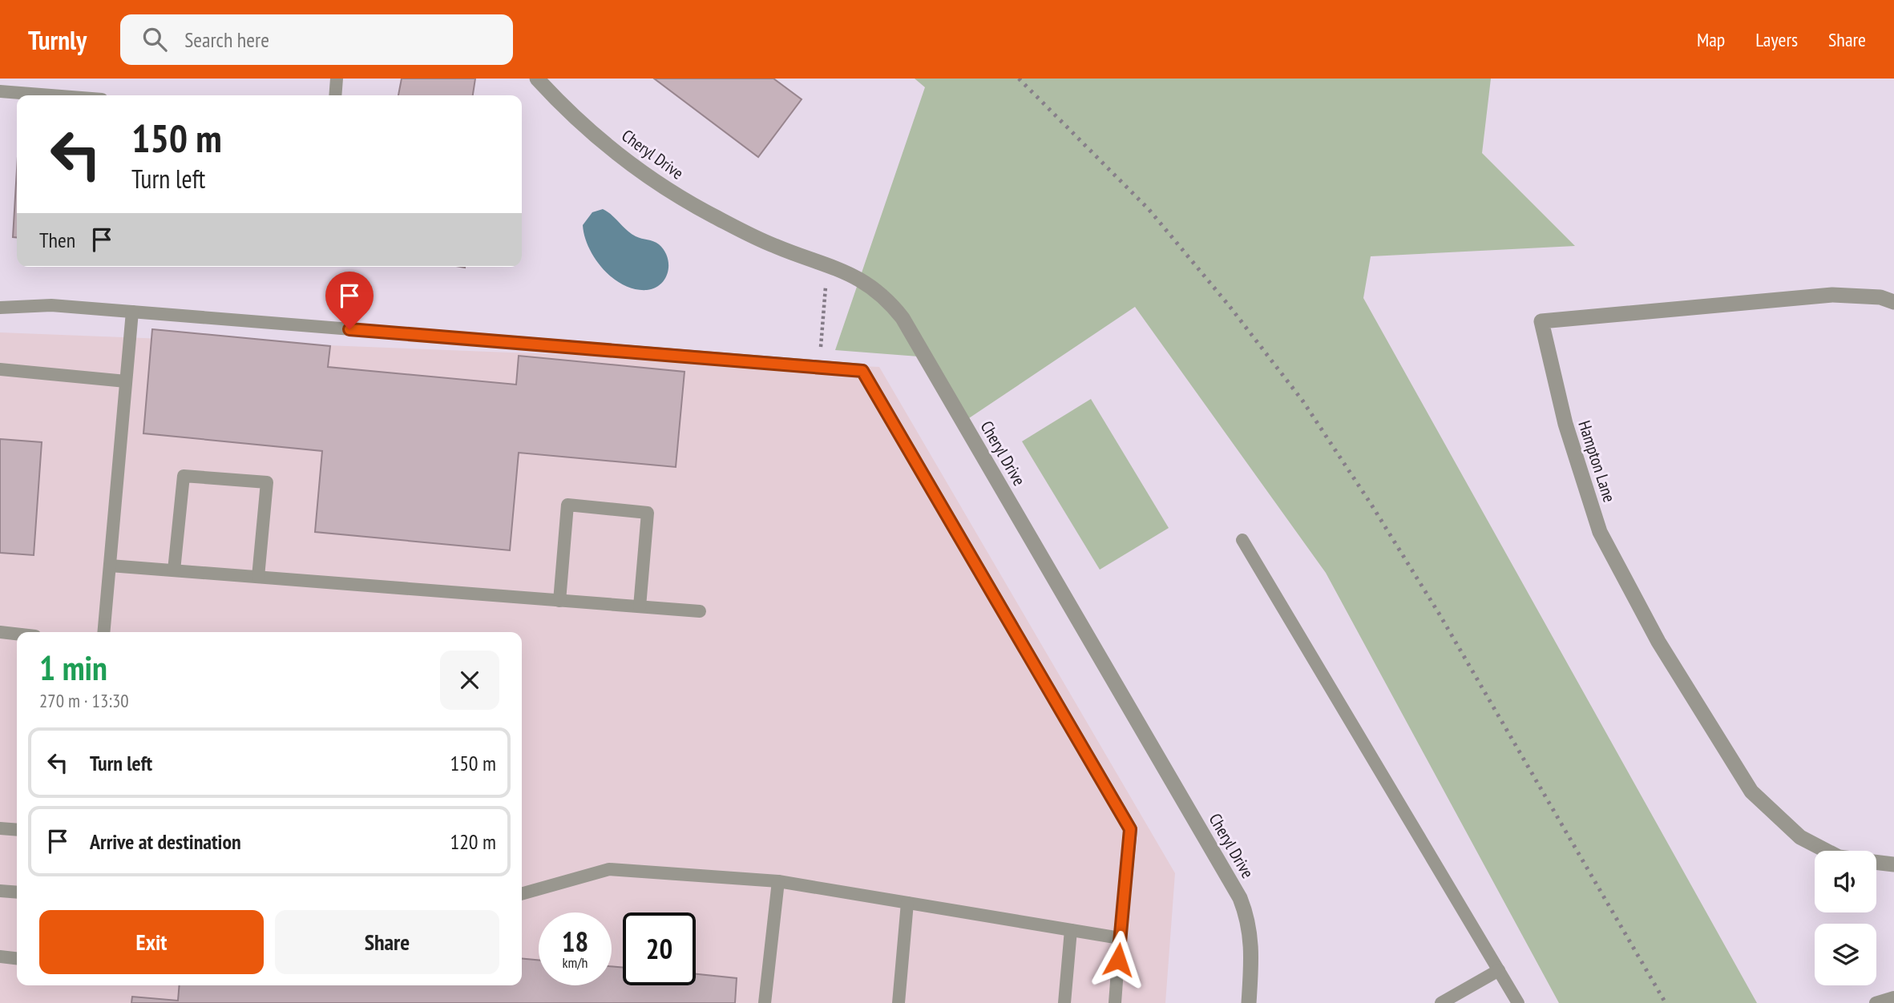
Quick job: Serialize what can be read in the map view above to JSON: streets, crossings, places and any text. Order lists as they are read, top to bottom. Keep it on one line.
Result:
{"streets":{"street":["Cheryl Drive","Hampton Lane"]},"page":{"header":"Turnly","search":"Search here","nav":["Map","Layers","Share"],"turn":["150 m","Turn left"],"then":"Then","heading":["1 min","270 m · 13:30"],"list":[{"name":"Turn left","value":"150 m"},{"name":"Arrive at destination","value":"120 m"}],"buttons":["Exit","Share"],"speed":"18 km/h","limit":"20"}}
